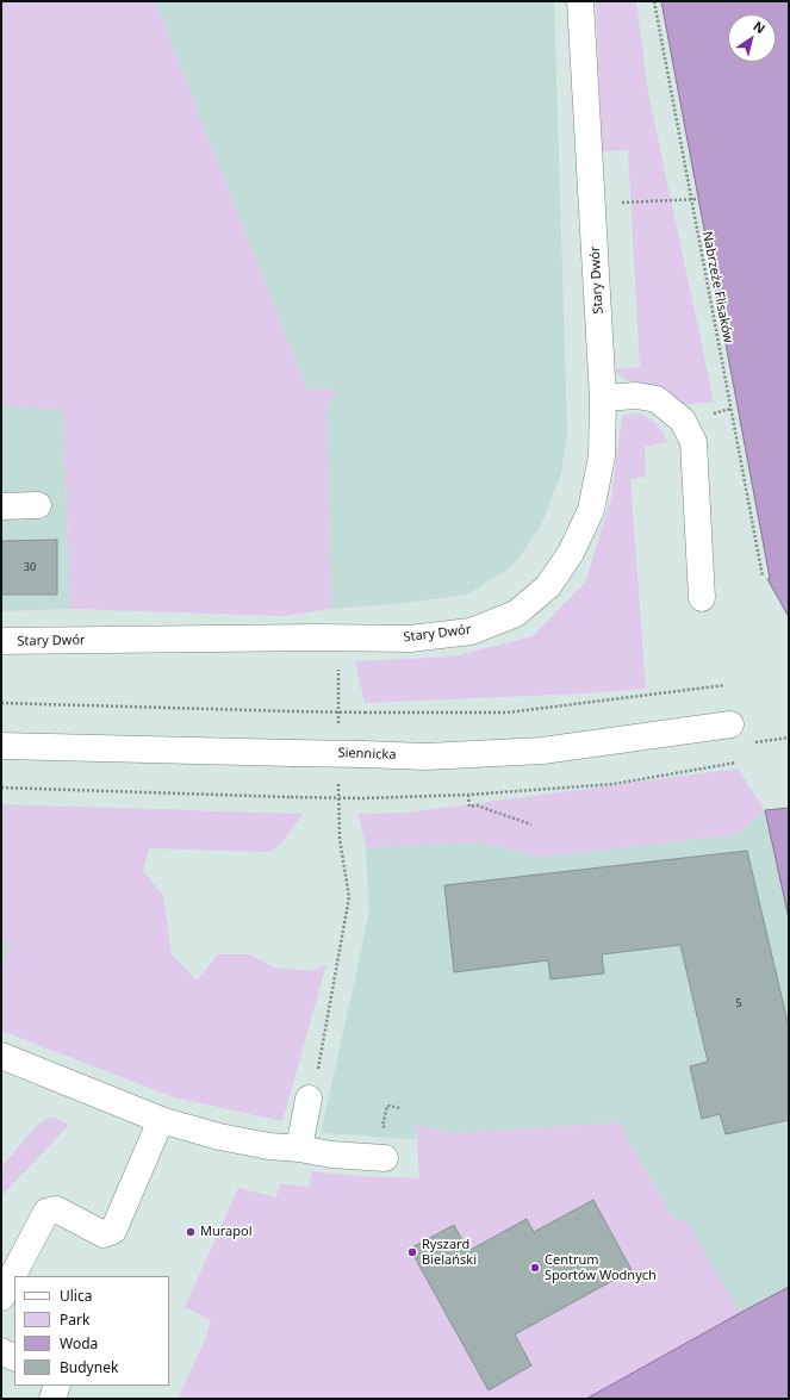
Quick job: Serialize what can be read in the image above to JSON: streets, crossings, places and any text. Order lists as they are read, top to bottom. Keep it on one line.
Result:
{"streets":{"street":["Stary Dwór","Siennicka"],"path":["Nabrzeże Flisaków"]},"places":["Murapol","Ryszard Bielański","Centrum Sportów Wodnych"],"house_numbers":["30","5"],"legend":["Ulica","Park","Woda","Budynek"],"north":"top right"}
